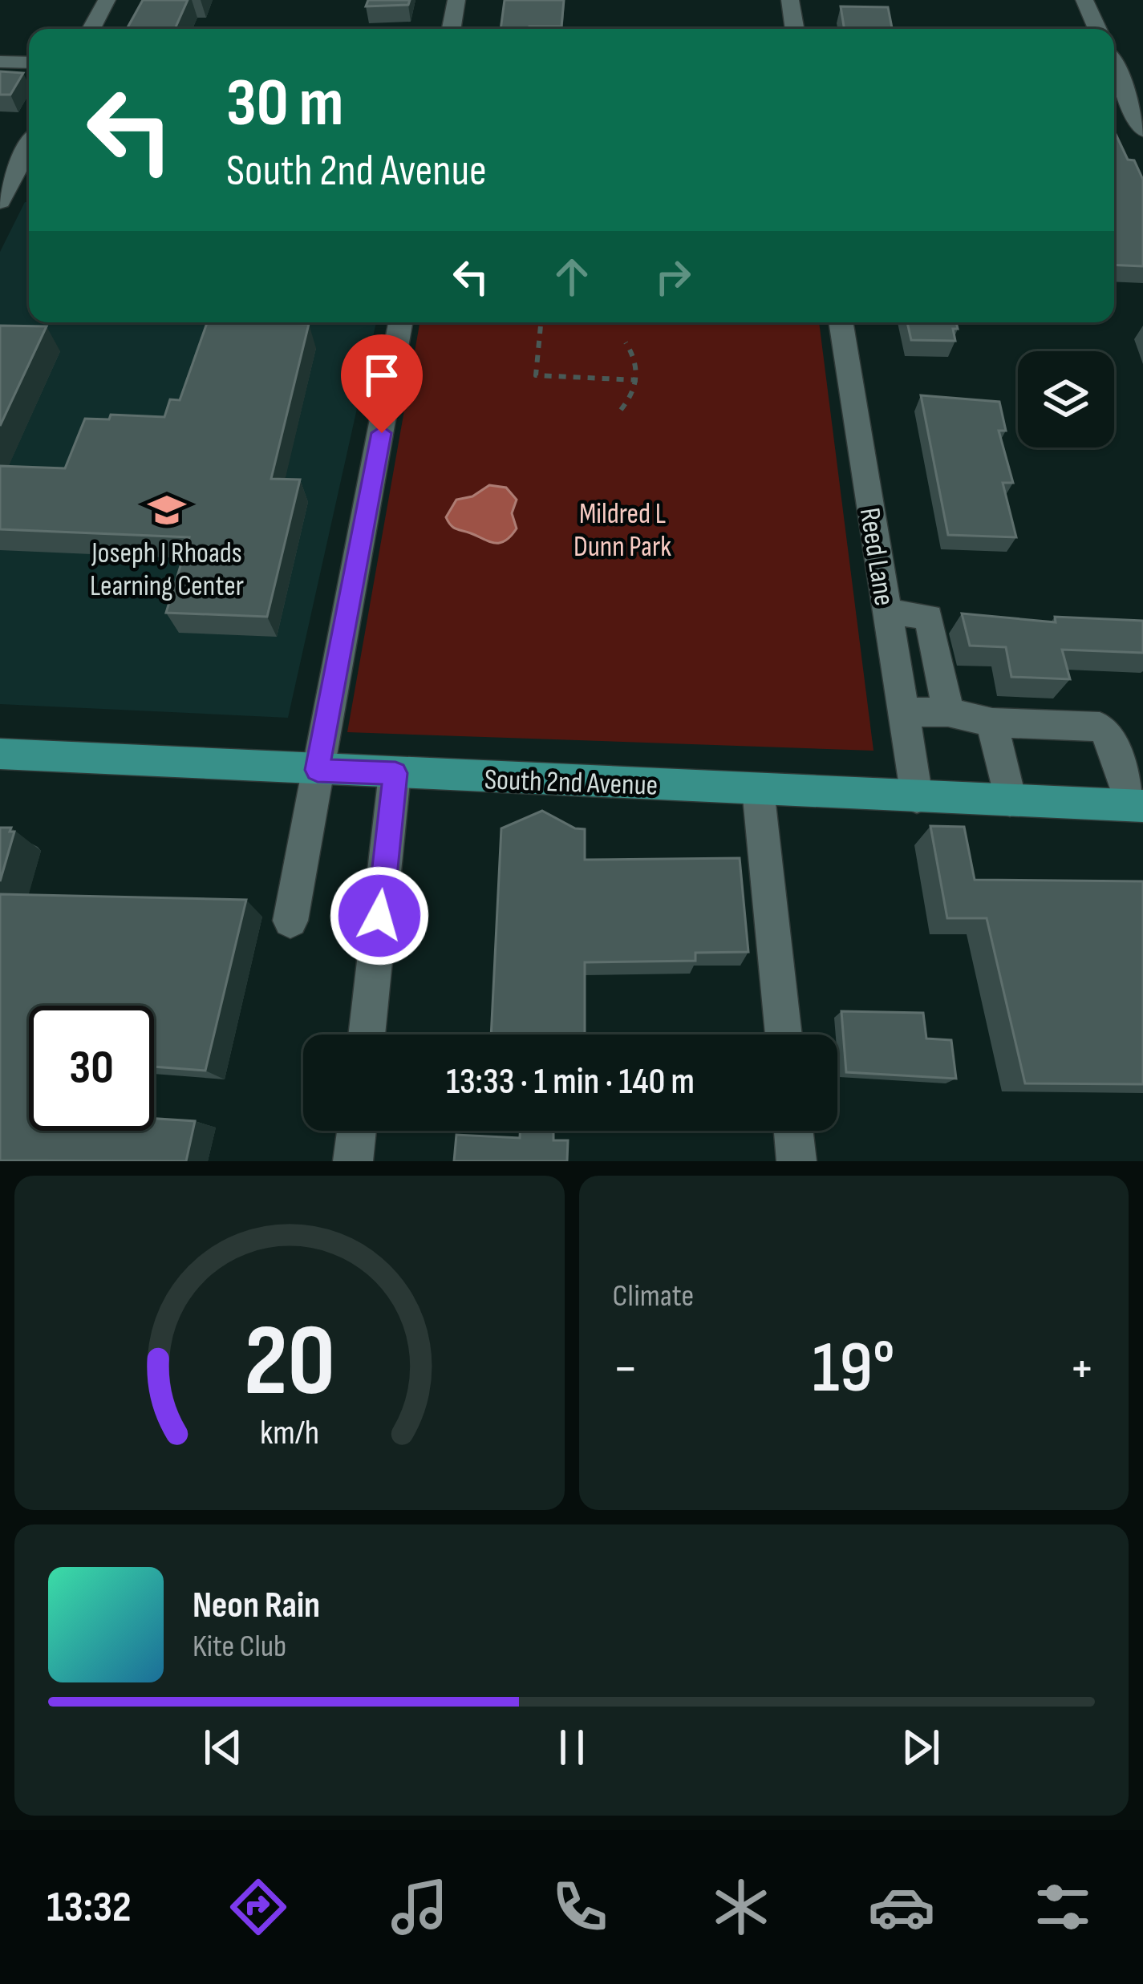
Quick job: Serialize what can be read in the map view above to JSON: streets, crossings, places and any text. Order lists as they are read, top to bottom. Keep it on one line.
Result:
{"streets":{"main road":["South 2nd Avenue"],"street":["Reed Lane"]},"crossings":[["Reed Lane","South 2nd Avenue"]],"parks":["Mildred L Dunn Park"],"places":{"school or university":["Joseph J Rhoads Learning Center"]},"page":{"turn":["30 m","South 2nd Avenue"],"limit":"30","trip":"13:33 · 1 min · 140 m","tile":"Climate","heat":["−","19°","+"],"song":["Neon Rain","Kite Club"],"tabs":"13:32","gauge":["20","km/h"]}}
